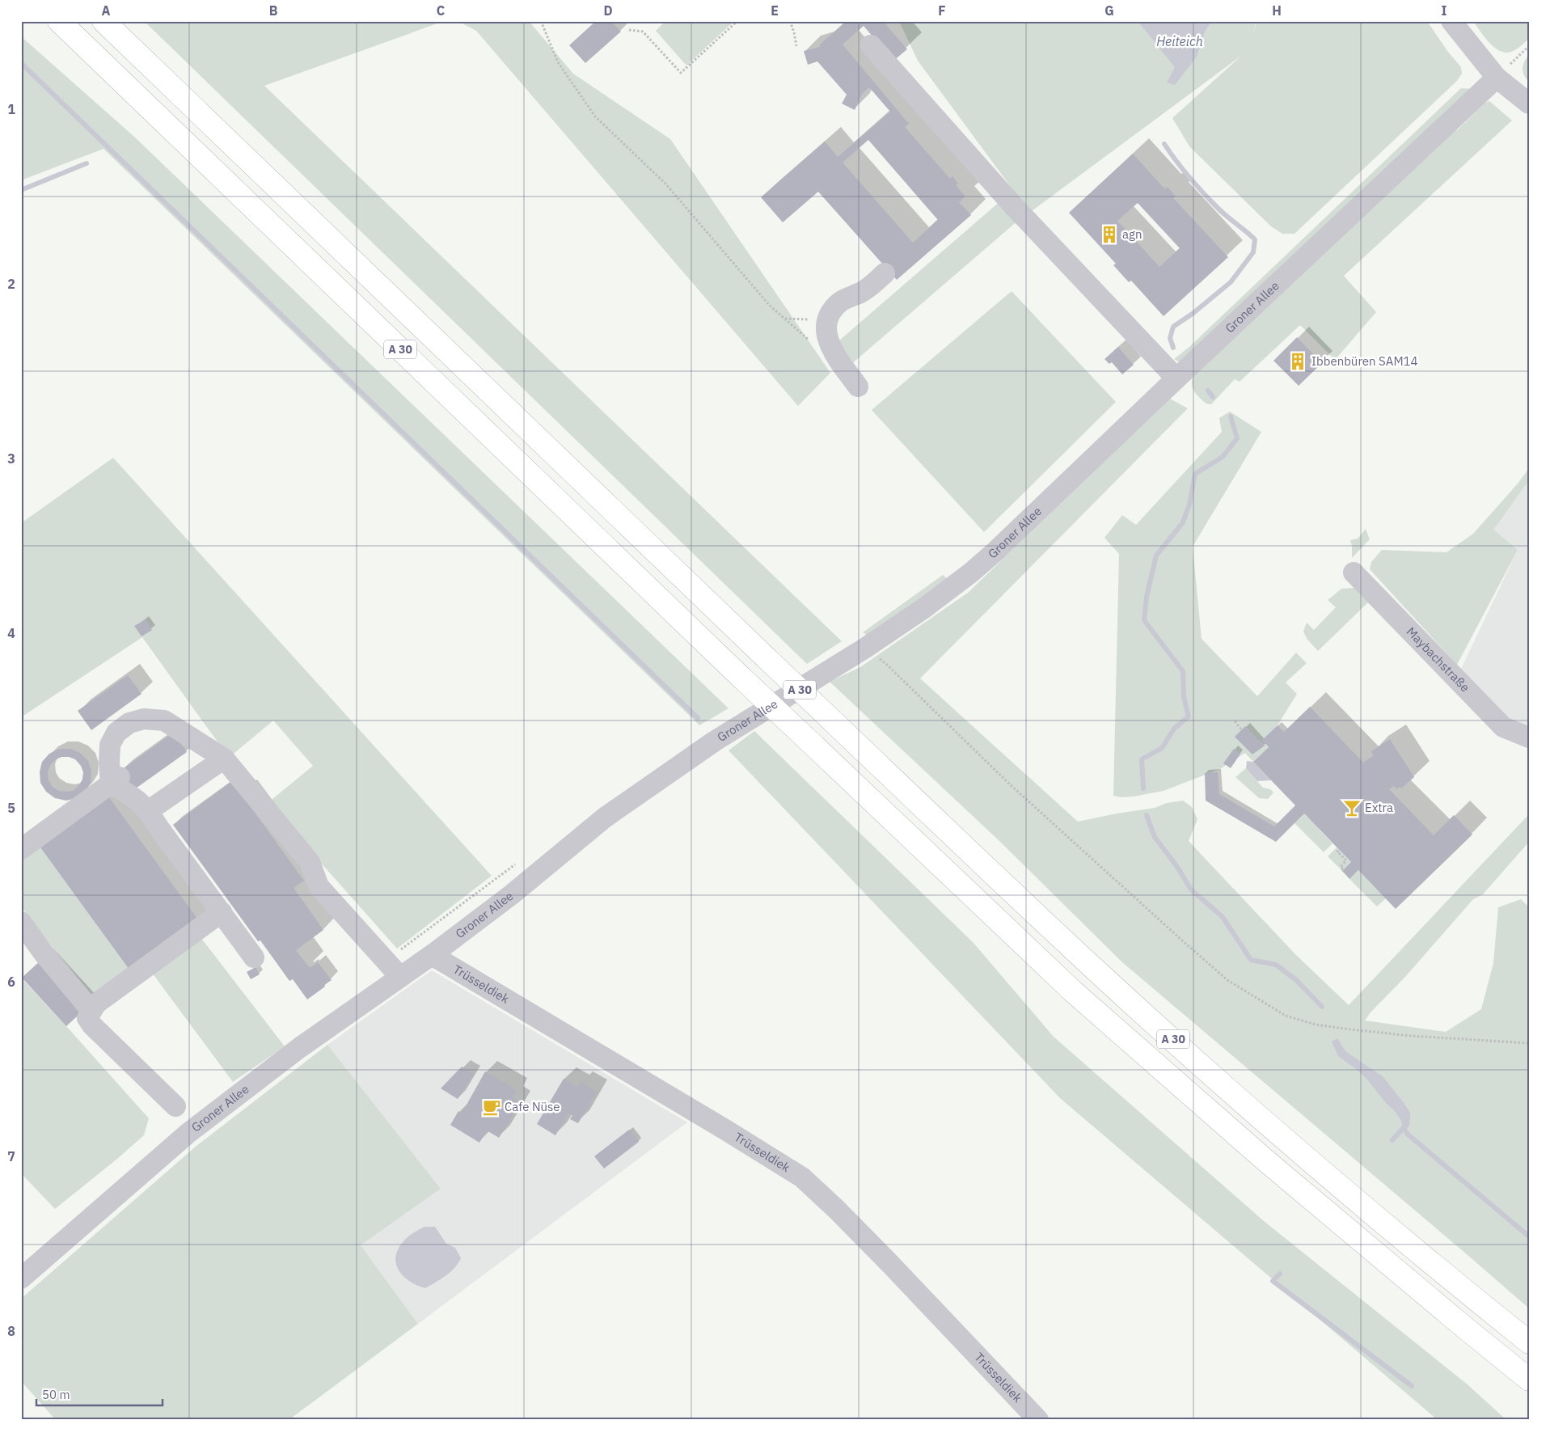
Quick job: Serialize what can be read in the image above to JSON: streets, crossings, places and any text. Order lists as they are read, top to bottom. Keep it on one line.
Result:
{"streets":{"highway":["A 30"],"street":["Groner Allee","Maybachstraße","Trüsseldiek"]},"crossings":[["Groner Allee","Trüsseldiek"]],"water":["Heiteich"],"places":{"building":["agn","Ibbenbüren SAM14"],"bar":["Extra"],"cafe":["Cafe Nüse"]},"scale_bar":"50 m","grid":{"columns":["A","B","C","D","E","F","G","H","I"],"rows":["1","2","3","4","5","6","7","8"]}}
